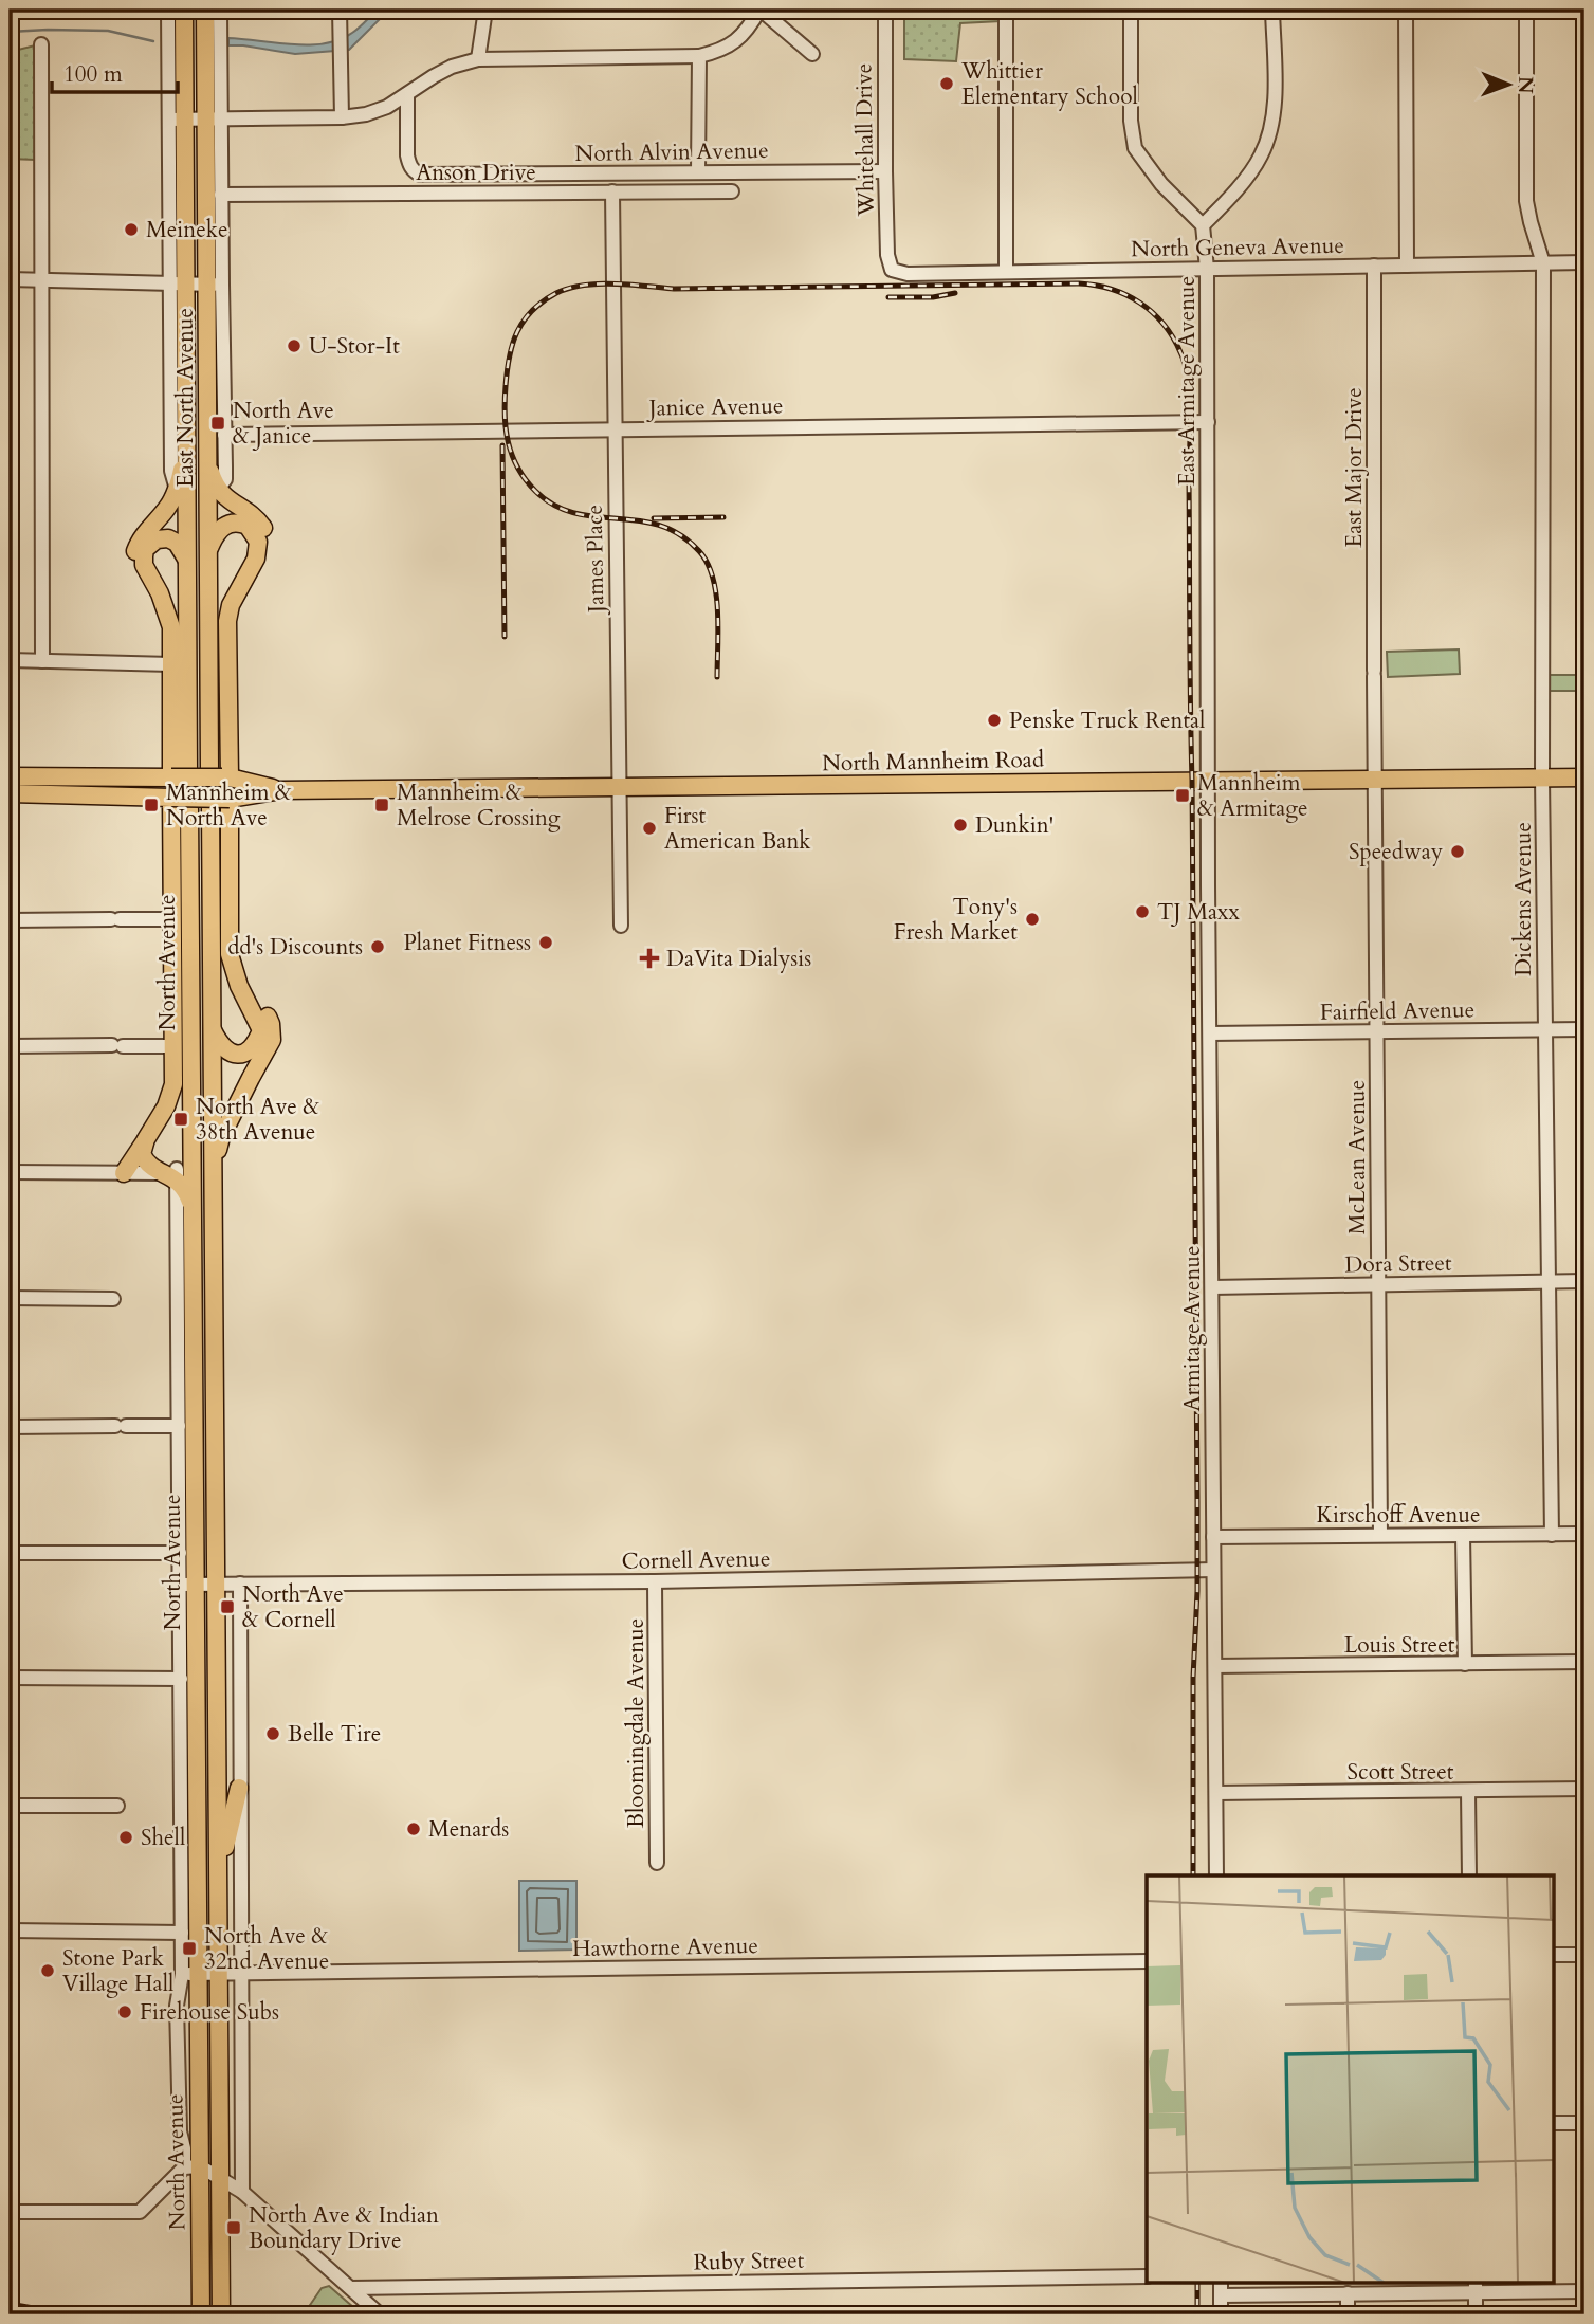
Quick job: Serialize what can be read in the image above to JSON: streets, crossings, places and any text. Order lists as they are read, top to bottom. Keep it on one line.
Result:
{"streets":{"main road":["East North Avenue","North Mannheim Road","North Avenue"],"street":["Whitehall Drive","North Alvin Avenue","Anson Drive","North Geneva Avenue","East Armitage Avenue","Janice Avenue","East Major Drive","James Place","Dickens Avenue","Fairfield Avenue","McLean Avenue","Dora Street","Armitage Avenue","Kirschoff Avenue","Cornell Avenue","Louis Street","Bloomingdale Avenue","Scott Street","Hawthorne Avenue","Ruby Street"]},"crossings":[["Whitehall Drive","North Alvin Avenue"],["Whitehall Drive","North Geneva Avenue"],["Anson Drive","East North Avenue"],["Anson Drive","James Place"],["North Geneva Avenue","East Armitage Avenue"],["North Geneva Avenue","East Major Drive"],["North Geneva Avenue","Dickens Avenue"],["East Armitage Avenue","Janice Avenue"],["East Armitage Avenue","North Mannheim Road"],["East Armitage Avenue","Armitage Avenue"],["East North Avenue","Janice Avenue"],["Janice Avenue","James Place"],["East Major Drive","North Mannheim Road"],["East Major Drive","McLean Avenue"],["James Place","North Mannheim Road"],["North Mannheim Road","Dickens Avenue"],["North Mannheim Road","McLean Avenue"],["North Mannheim Road","Armitage Avenue"],["Dickens Avenue","Fairfield Avenue"],["Dickens Avenue","Dora Street"],["Dickens Avenue","Kirschoff Avenue"],["North Avenue","Cornell Avenue"],["North Avenue","Hawthorne Avenue"],["Fairfield Avenue","McLean Avenue"],["Fairfield Avenue","Armitage Avenue"],["McLean Avenue","Dora Street"],["McLean Avenue","Kirschoff Avenue"],["Dora Street","Armitage Avenue"],["Armitage Avenue","Kirschoff Avenue"],["Armitage Avenue","Cornell Avenue"],["Armitage Avenue","Louis Street"],["Armitage Avenue","Scott Street"],["Cornell Avenue","Bloomingdale Avenue"]],"places":{"other":["Whittier Elementary School","Meineke","U-Stor-It","Penske Truck Rental","Dunkin'","First American Bank","Speedway","TJ Maxx","Tony's Fresh Market","Planet Fitness","dd's Discounts","Belle Tire","Menards","Shell","Stone Park Village Hall","Firehouse Subs"],"transit":["North Ave & Janice","Mannheim & Armitage","Mannheim & North Ave","Mannheim & Melrose Crossing","North Ave & 38th Avenue","North Ave & Cornell","North Ave & 32nd Avenue","North Ave & Indian Boundary Drive"],"health":["DaVita Dialysis"]},"scale_bar":"100 m","north":"right"}
